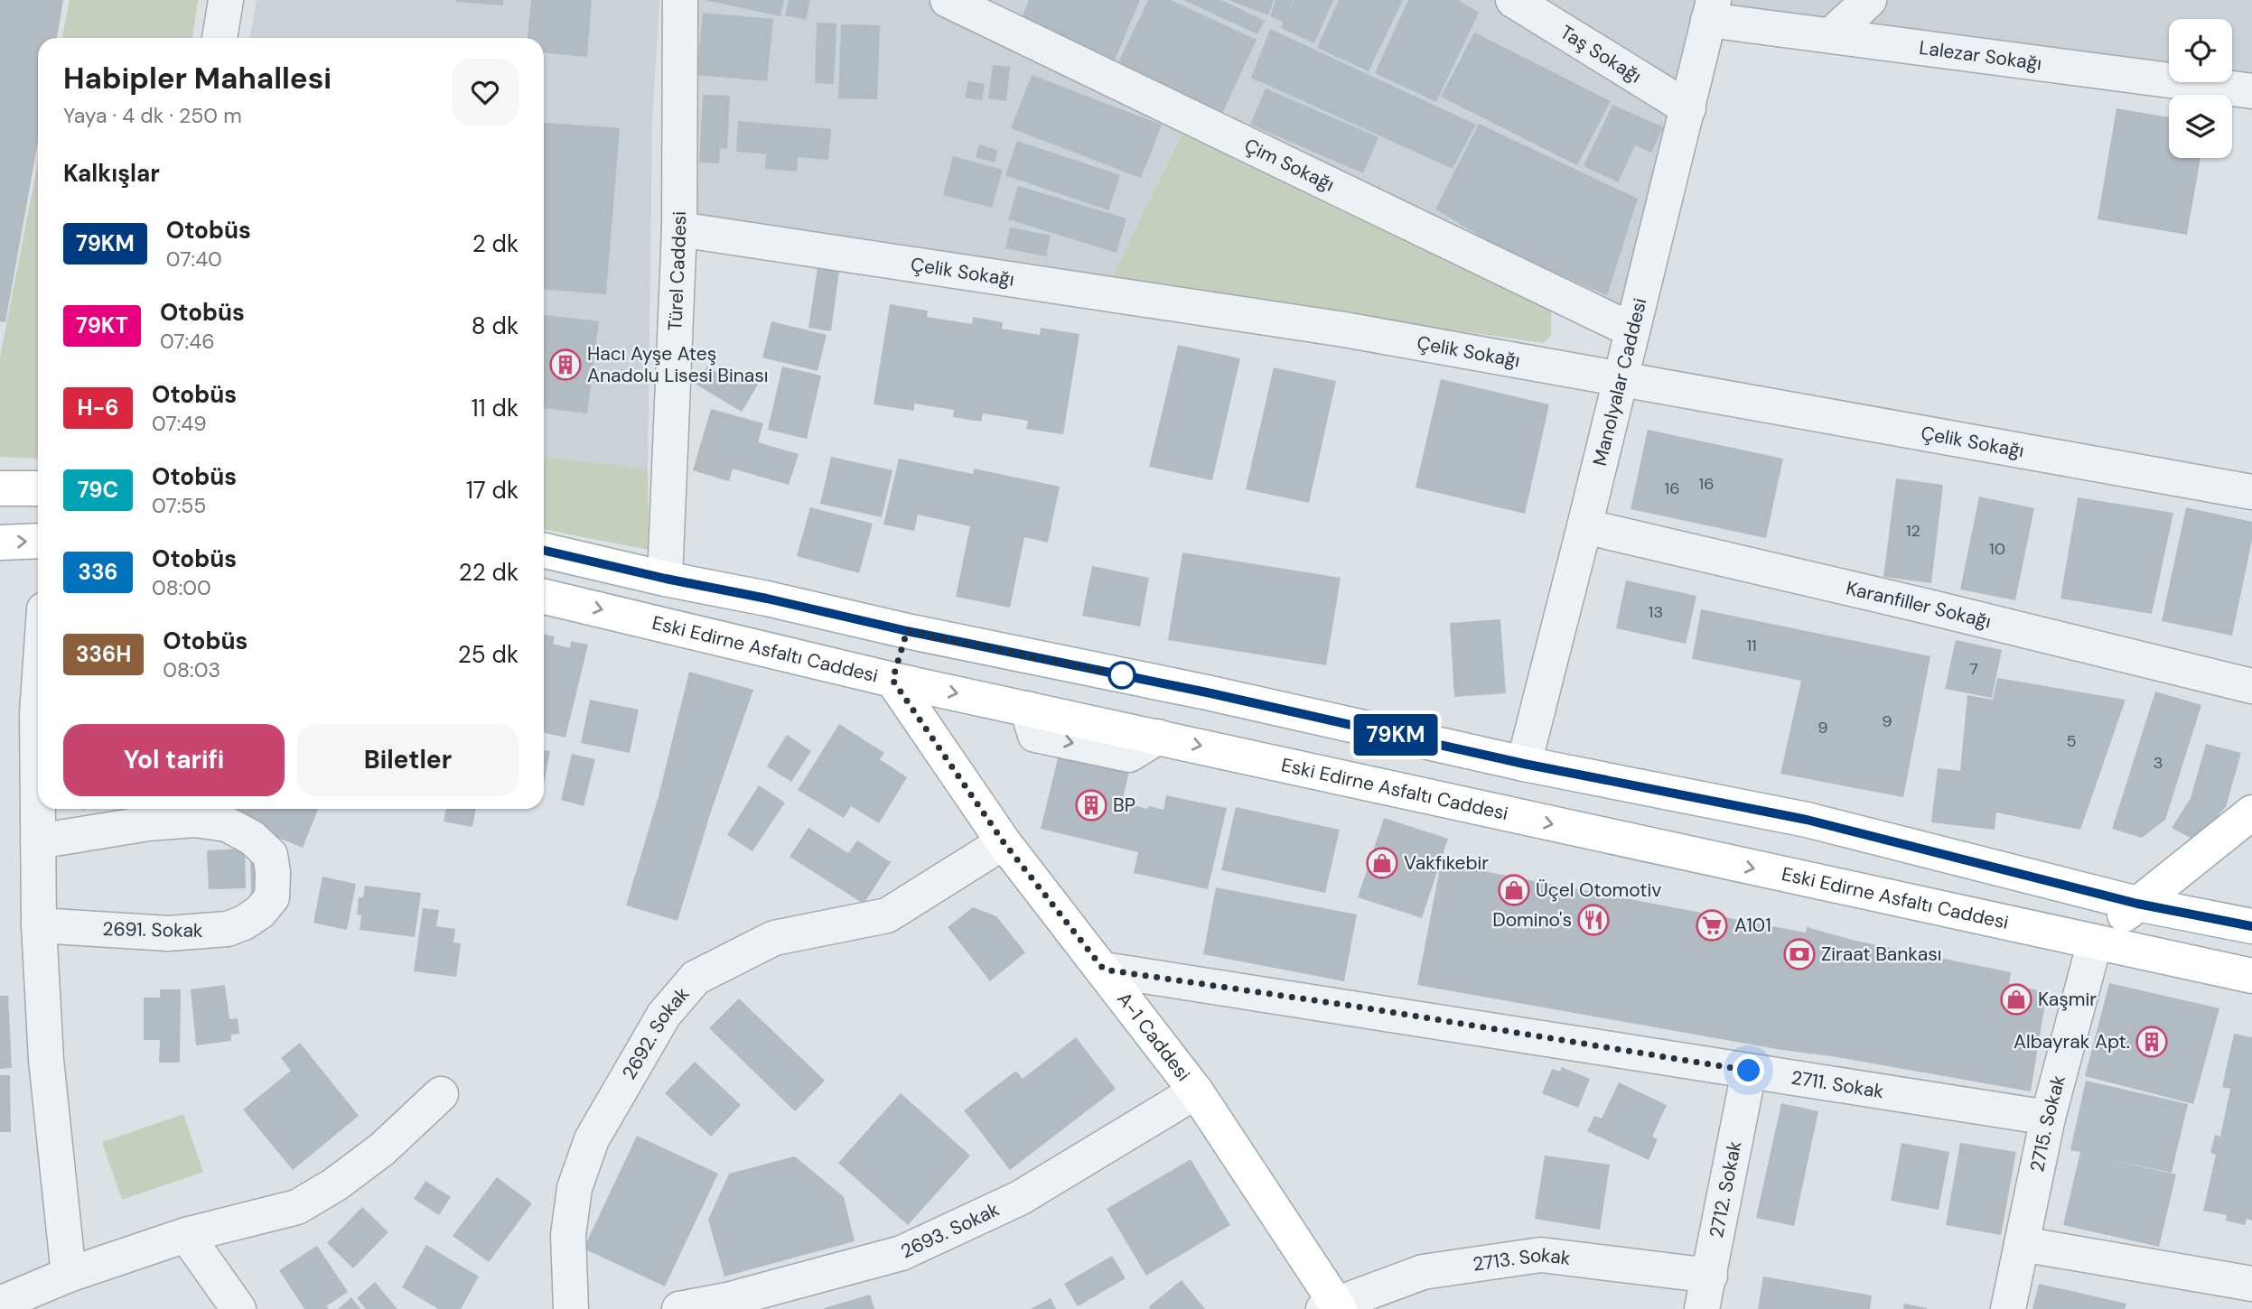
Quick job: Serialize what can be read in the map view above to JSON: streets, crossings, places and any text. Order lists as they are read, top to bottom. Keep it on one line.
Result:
{"streets":{"main road":["Eski Edirne Asfaltı Caddesi","A-1 Caddesi"],"street":["Taş Sokağı","Lalezar Sokağı","Çim Sokağı","Türel Caddesi","Çelik Sokağı","Manolyalar Caddesi","Karanfiller Sokağı","2691. Sokak","2692. Sokak","2711. Sokak","2715. Sokak","2712. Sokak","2693. Sokak","2713. Sokak"]},"crossings":[["Taş Sokağı","Manolyalar Caddesi"],["Lalezar Sokağı","Manolyalar Caddesi"],["Çim Sokağı","Manolyalar Caddesi"],["Türel Caddesi","Çelik Sokağı"],["Çelik Sokağı","Manolyalar Caddesi"],["Manolyalar Caddesi","Karanfiller Sokağı"],["Eski Edirne Asfaltı Caddesi","A-1 Caddesi"],["Eski Edirne Asfaltı Caddesi","2715. Sokak"],["2692. Sokak","A-1 Caddesi"],["A-1 Caddesi","2711. Sokak"],["A-1 Caddesi","2693. Sokak"],["A-1 Caddesi","2713. Sokak"],["2711. Sokak","2715. Sokak"],["2711. Sokak","2712. Sokak"],["2712. Sokak","2713. Sokak"]],"places":{"building":["Hacı Ayşe Ateş Anadolu Lisesi Binası","BP","Albayrak Apt."],"shop":["Vakfıkebir","Üçel Otomotiv","Kaşmir"],"restaurant":["Domino's"],"supermarket":["A101"],"bank":["Ziraat Bankası"]},"lines":["bus line 79KM"],"house_numbers":["16","16","12","10","13","11","7","9","9","5","3"],"page":{"on_map":"79KM","heading":[["Habipler Mahallesi","Yaya · 4 dk · 250 m"],"Kalkışlar"],"list":[{"mark":"79KM","name":"Otobüs","note":"07:40","value":"2 dk"},{"mark":"79KT","name":"Otobüs","note":"07:46","value":"8 dk"},{"mark":"H-6","name":"Otobüs","note":"07:49","value":"11 dk"},{"mark":"79C","name":"Otobüs","note":"07:55","value":"17 dk"},{"mark":"336","name":"Otobüs","note":"08:00","value":"22 dk"},{"mark":"336H","name":"Otobüs","note":"08:03","value":"25 dk"}],"buttons":["Yol tarifi","Biletler"]}}
